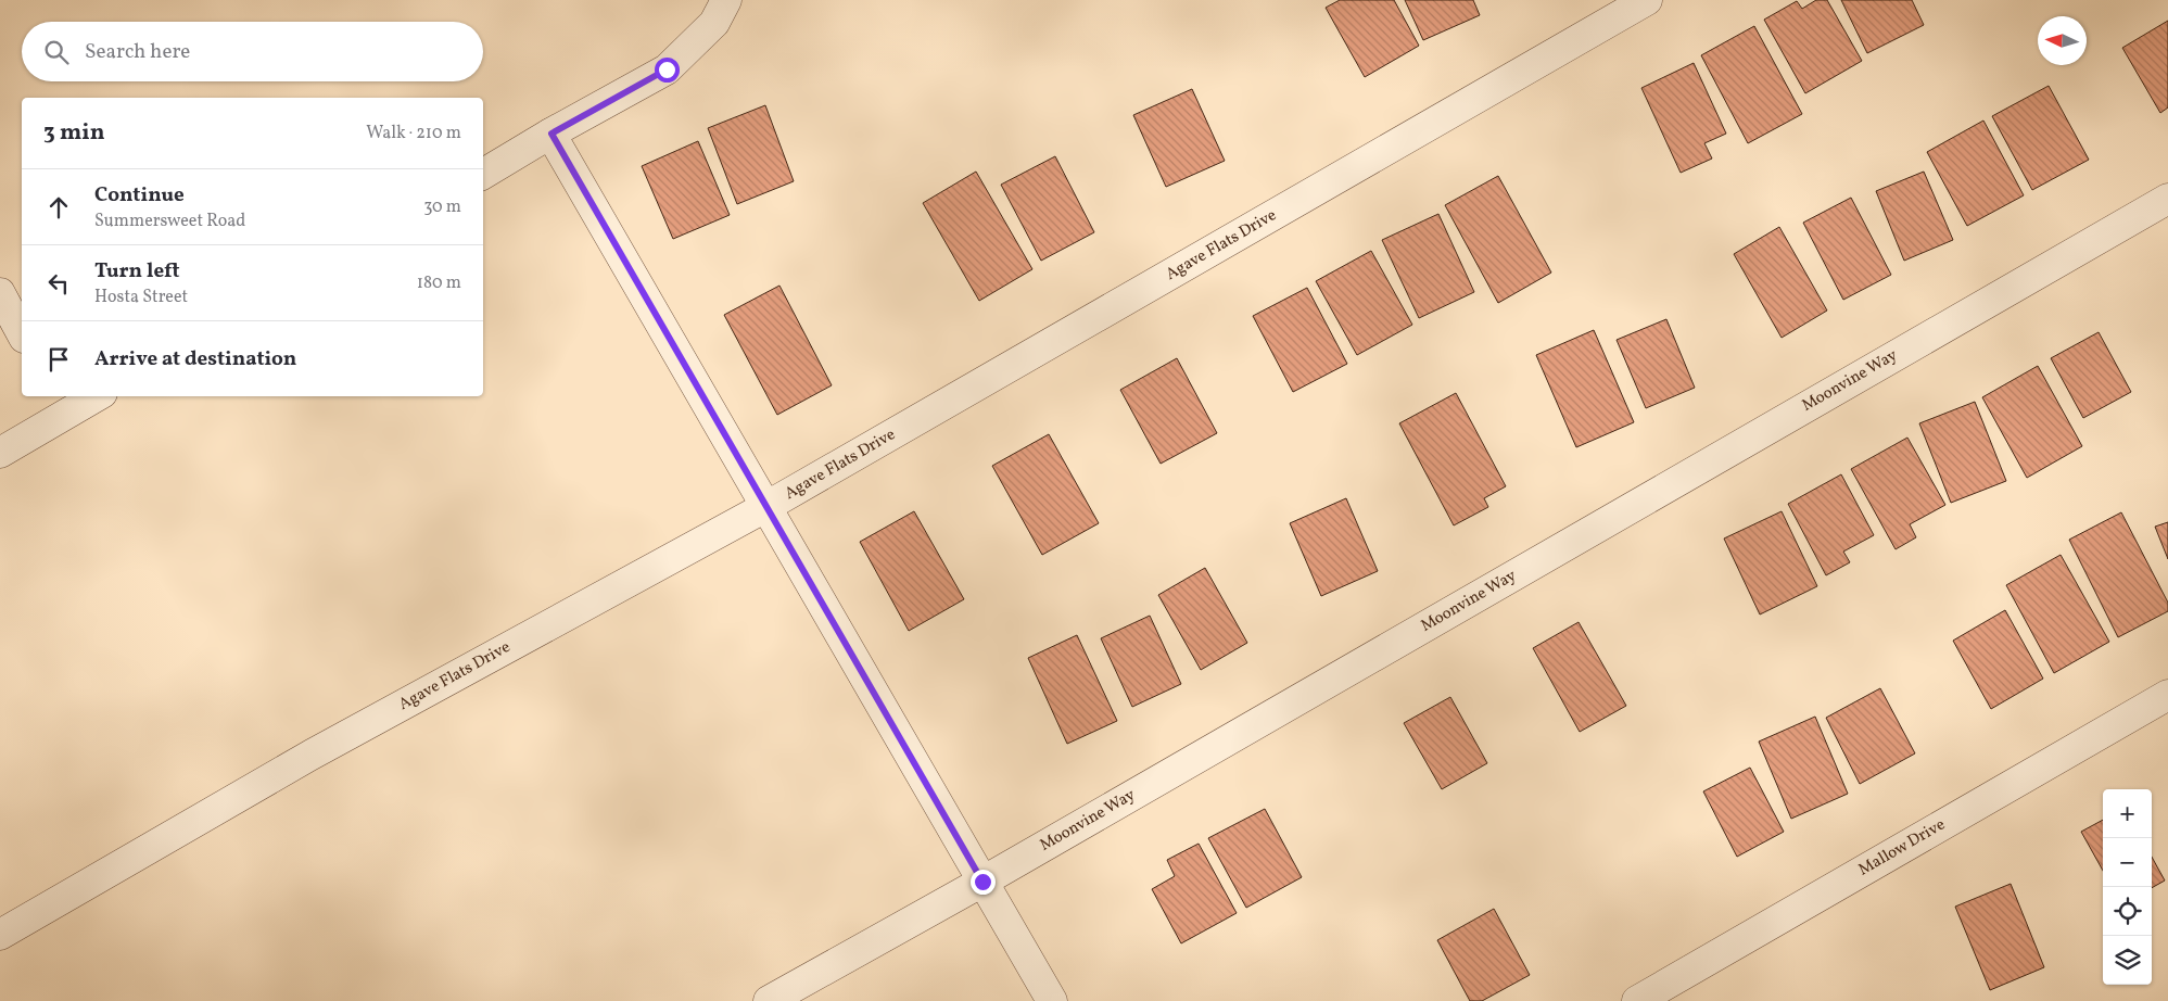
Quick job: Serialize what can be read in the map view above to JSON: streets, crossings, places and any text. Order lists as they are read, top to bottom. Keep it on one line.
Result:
{"streets":{"street":["Agave Flats Drive","Moonvine Way","Mallow Drive"]},"north":"left","page":{"search":"Search here","heading":["3 min","Walk · 210 m"],"list":[["Continue","Summersweet Road","30 m"],["Turn left","Hosta Street","180 m"],"Arrive at destination"],"map_buttons":["+","−"]}}
